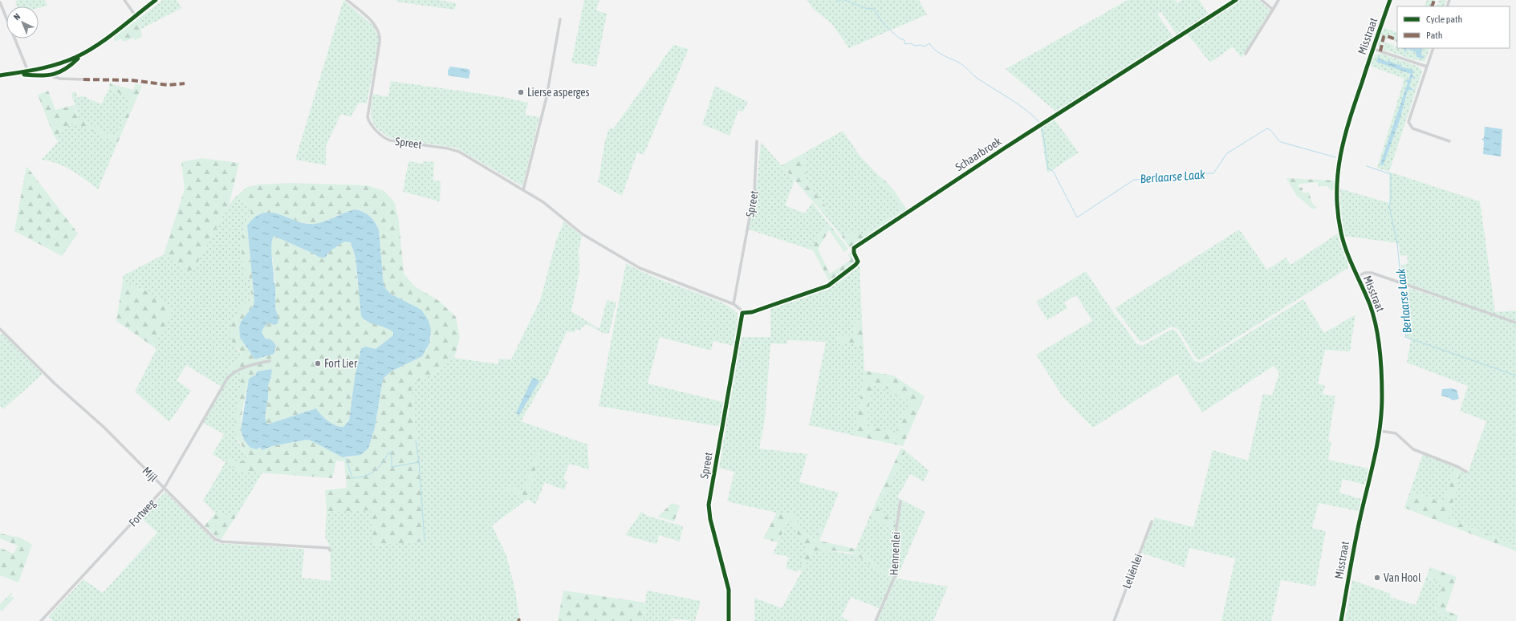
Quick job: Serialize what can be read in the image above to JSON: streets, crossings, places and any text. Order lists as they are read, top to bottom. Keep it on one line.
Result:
{"streets":{"street":["Misstraat","Spreet","Schaarbroek","Mijl","Fortweg","Hennenlei","Leliënlei"]},"crossings":[["Spreet","Schaarbroek"],["Mijl","Fortweg"]],"water":["Berlaarse Laak"],"places":["Lierse asperges","Fort Lier","Van Hool"],"legend":["Cycle path","Path"],"north":"top left"}
